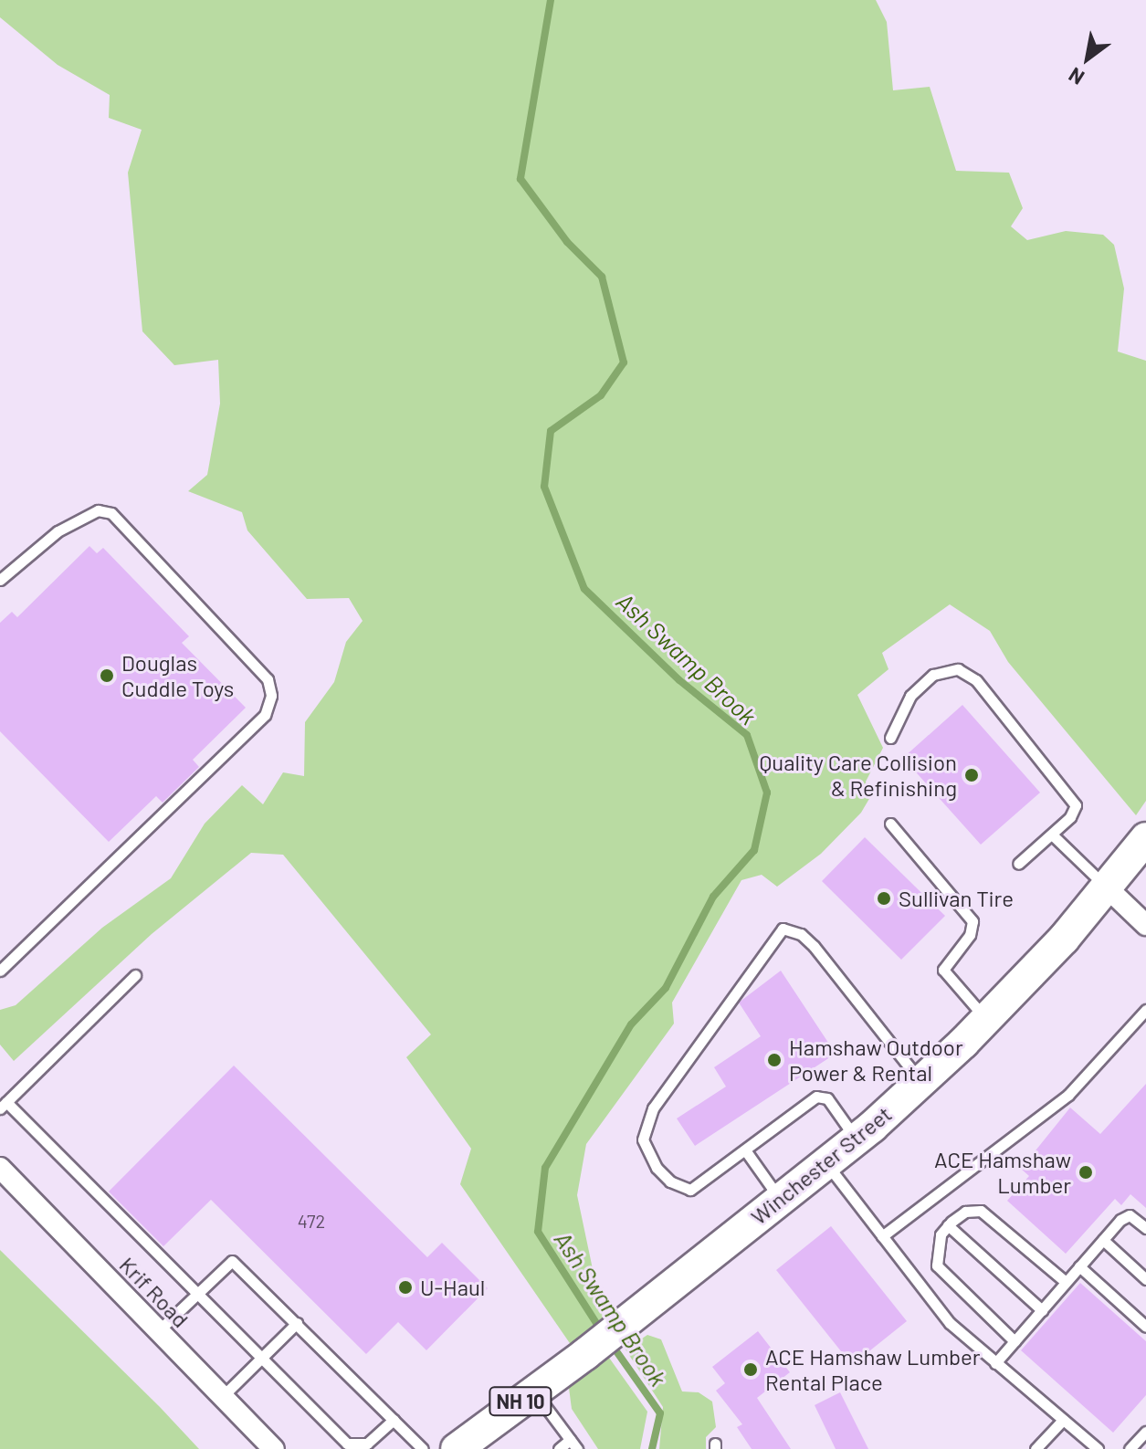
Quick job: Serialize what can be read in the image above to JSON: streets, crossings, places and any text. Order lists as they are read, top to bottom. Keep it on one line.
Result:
{"streets":{"main road":["Winchester Street","NH 10"],"street":["Krif Road"]},"water":["Ash Swamp Brook"],"places":["Douglas Cuddle Toys","Quality Care Collision & Refinishing","Sullivan Tire","Hamshaw Outdoor Power & Rental","ACE Hamshaw Lumber","U-Haul","ACE Hamshaw Lumber Rental Place"],"house_numbers":["472"],"north":"bottom left"}
